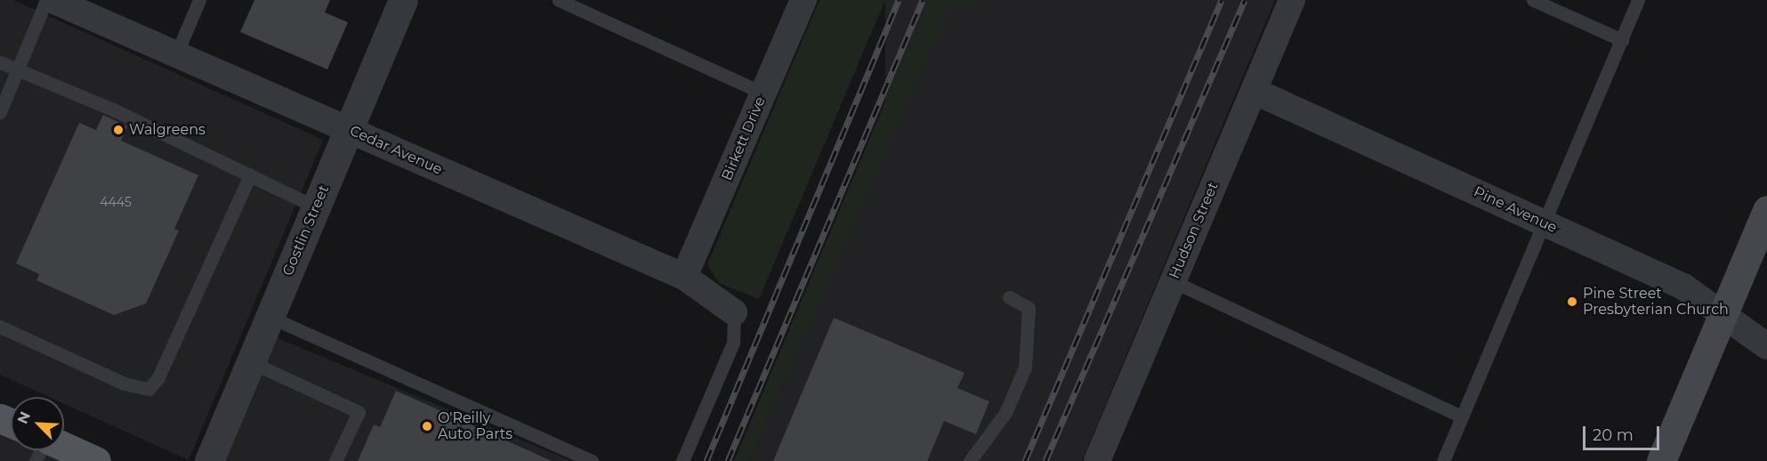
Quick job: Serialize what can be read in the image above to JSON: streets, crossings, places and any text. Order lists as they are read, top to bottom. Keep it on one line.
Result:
{"streets":{"street":["Birkett Drive","Cedar Avenue","Pine Avenue","Gostlin Street","Hudson Street"]},"crossings":[["Birkett Drive","Cedar Avenue"],["Cedar Avenue","Gostlin Street"],["Pine Avenue","Hudson Street"]],"places":["Walgreens","Pine Street Presbyterian Church","O'Reilly Auto Parts"],"house_numbers":["4445"],"scale_bar":"20 m","north":"top left"}
